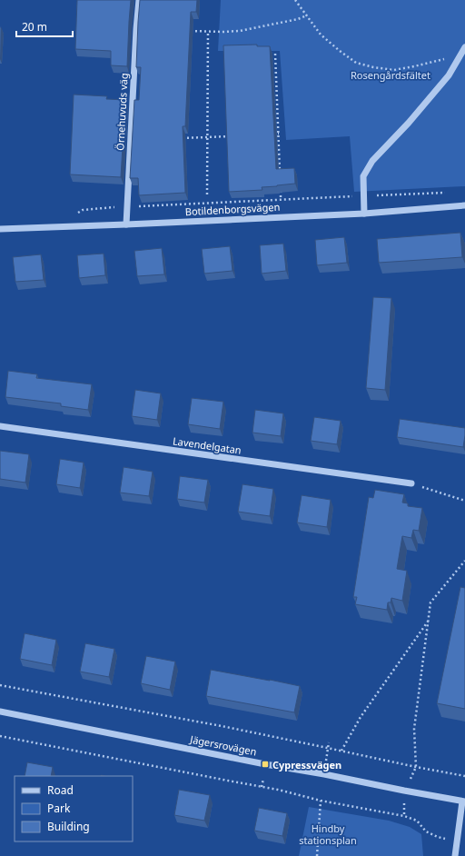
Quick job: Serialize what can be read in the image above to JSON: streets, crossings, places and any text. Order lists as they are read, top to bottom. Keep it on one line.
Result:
{"streets":{"street":["Örnehuvuds väg","Botildenborgsvägen","Lavendelgatan","Jägersrovägen"]},"crossings":[["Örnehuvuds väg","Botildenborgsvägen"]],"parks":["Rosengårdsfältet","Hindby stationsplan"],"places":{"transit":["Cypressvägen"]},"legend":["Road","Park","Building"],"scale_bar":"20 m"}
